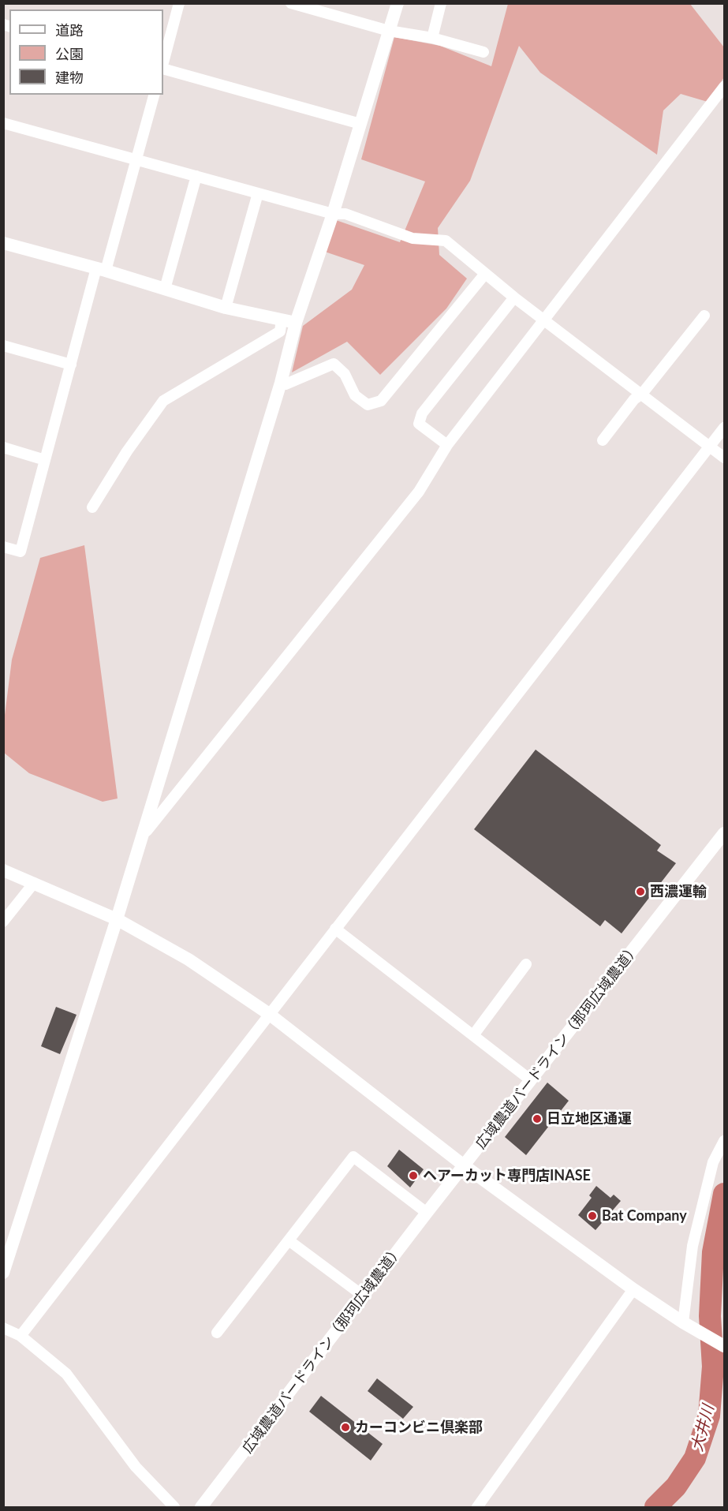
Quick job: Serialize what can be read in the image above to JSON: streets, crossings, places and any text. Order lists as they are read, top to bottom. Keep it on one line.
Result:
{"streets":{"street":["広域農道バードライン（那珂広域農道）"]},"water":["大井川"],"places":["西濃運輸","日立地区通運","ヘアーカット専門店INASE","Bat Company","カーコンビニ倶楽部"],"legend":["道路","公園","建物"]}
